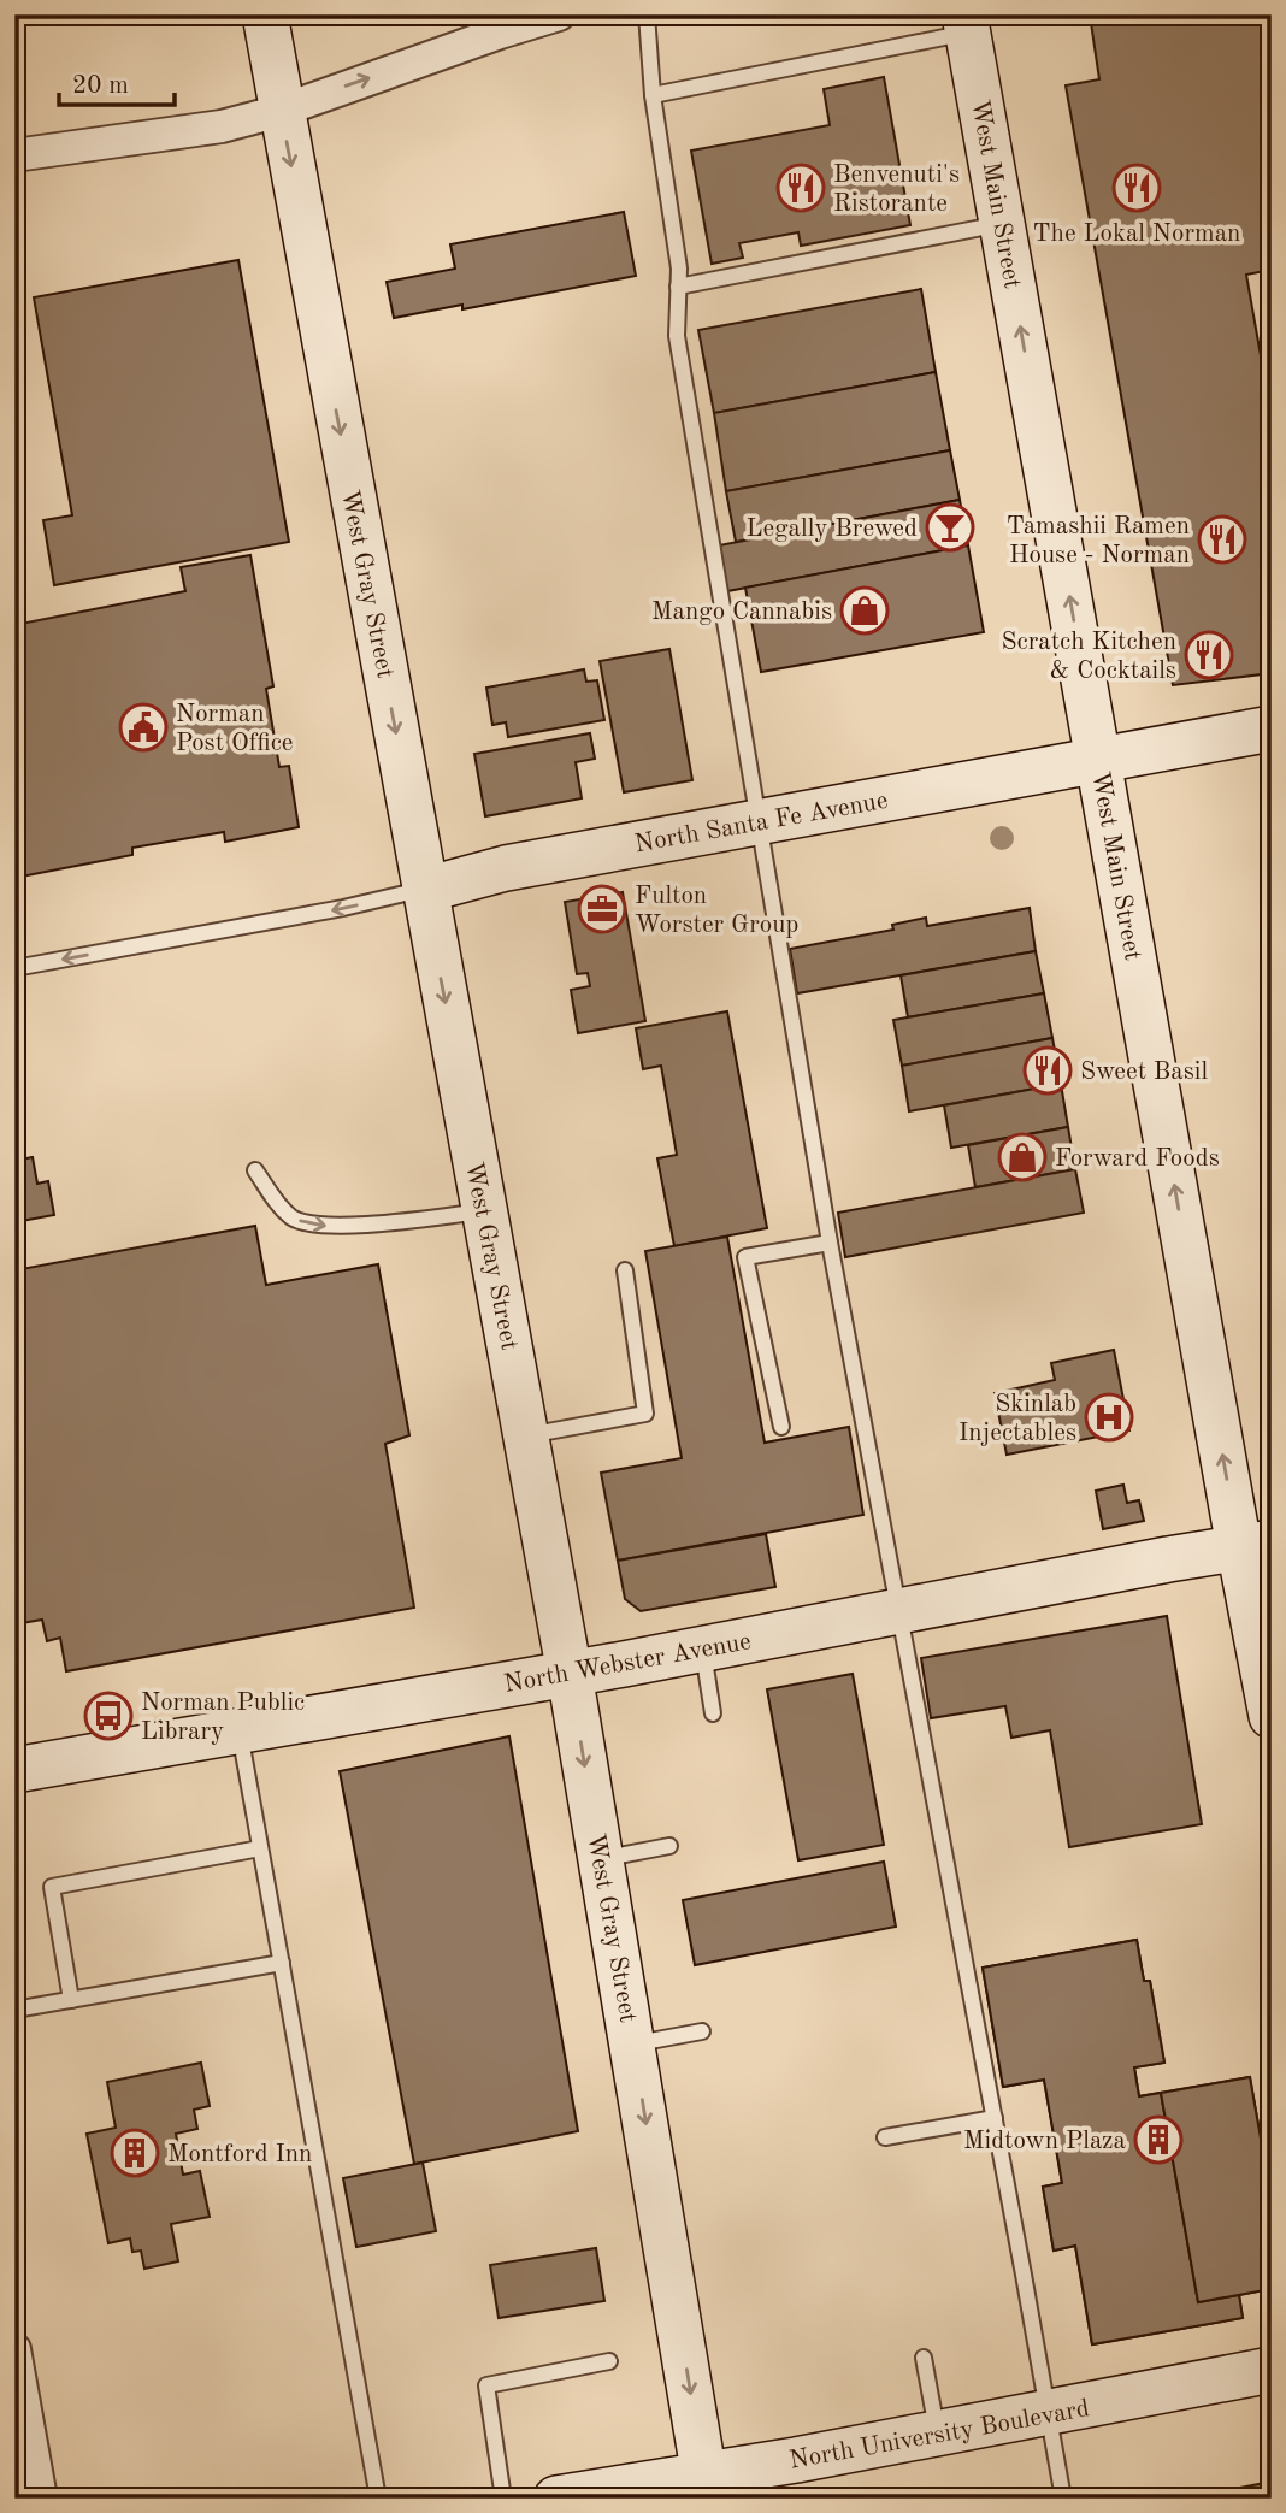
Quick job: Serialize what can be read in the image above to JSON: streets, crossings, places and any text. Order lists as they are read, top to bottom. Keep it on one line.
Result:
{"streets":{"main road":["West Main Street","West Gray Street","North Santa Fe Avenue","North Webster Avenue","North University Boulevard"]},"crossings":[["West Main Street","North Santa Fe Avenue"],["West Main Street","North Webster Avenue"],["West Gray Street","North Santa Fe Avenue"],["West Gray Street","North Webster Avenue"],["West Gray Street","North University Boulevard"]],"one_way":["West Main Street","West Gray Street"],"places":{"restaurant":["Benvenuti's Ristorante","The Lokal Norman","Tamashii Ramen House - Norman","Scratch Kitchen & Cocktails","Sweet Basil"],"bar":["Legally Brewed"],"shop":["Mango Cannabis","Forward Foods"],"public building":["Norman Post Office"],"office":["Fulton Worster Group"],"hospital":["Skinlab Injectables"],"bus stop":["Norman Public Library"],"building":["Midtown Plaza","Montford Inn"]},"scale_bar":"20 m"}
